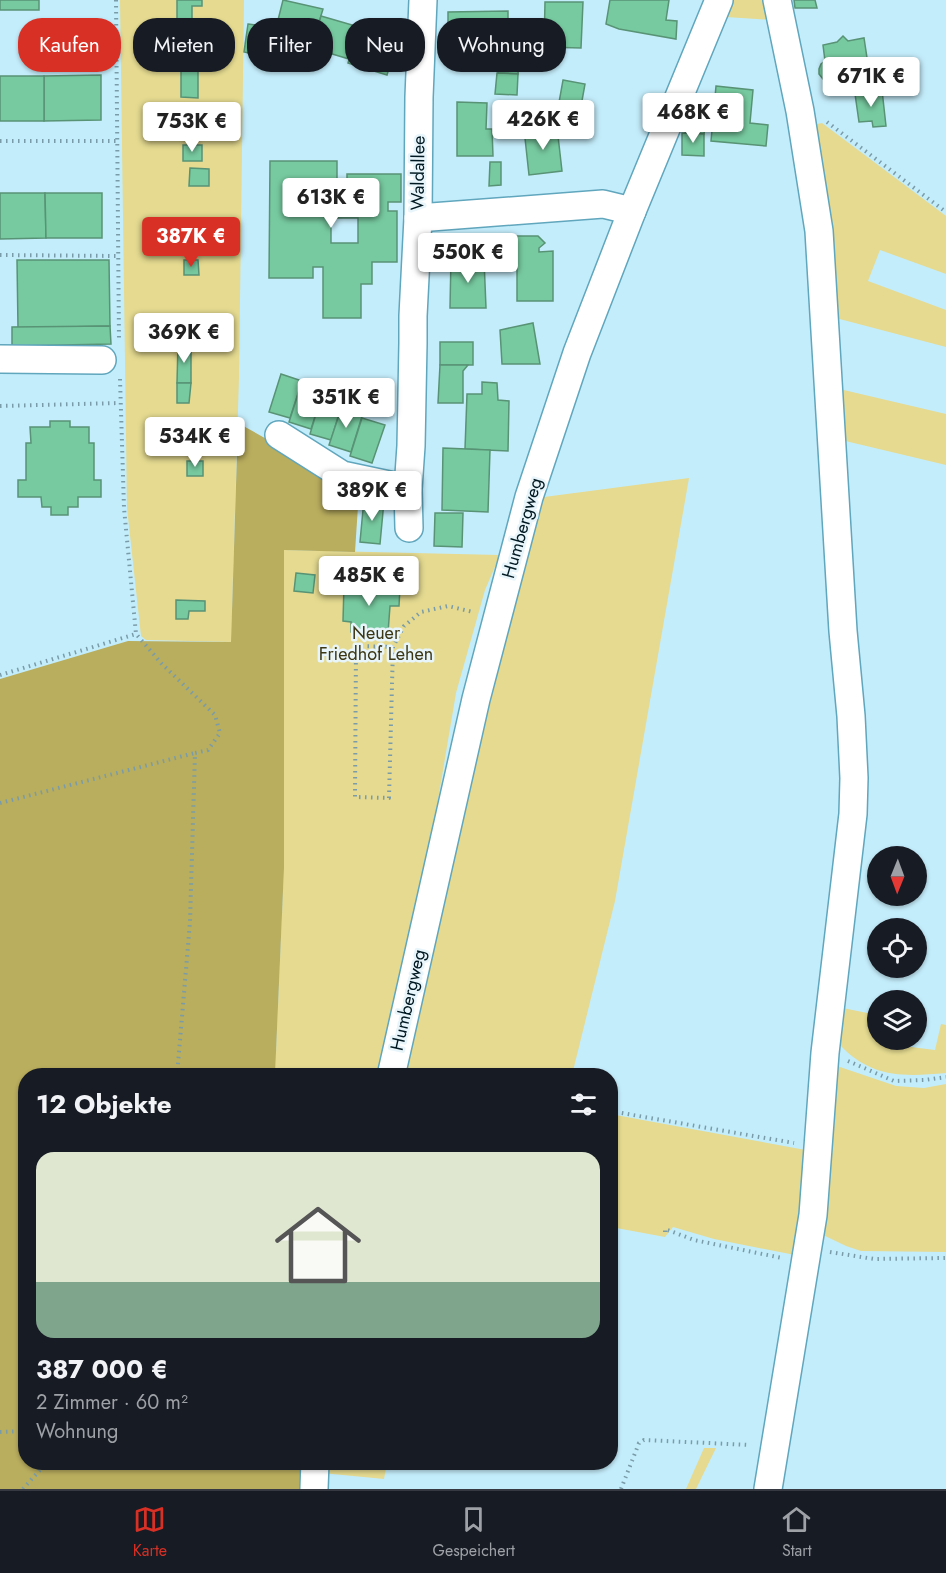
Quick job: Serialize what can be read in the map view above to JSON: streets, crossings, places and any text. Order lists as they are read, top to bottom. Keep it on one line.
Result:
{"streets":{"street":["Waldallee","Humbergweg"]},"parks":["Neuer Friedhof Lehen"],"north":"bottom","page":{"chip":["Kaufen","Mieten","Filter","Neu","Wohnung"],"price":["671K €","468K €","426K €","753K €","613K €","387K €","550K €","369K €","351K €","534K €","389K €","485K €"],"heading":"12 Objekte","list":[{"name":"387 000 €","note":"2 Zimmer · 60 m² · Wohnung"}],"tabs":["Karte","Gespeichert","Start"]}}
